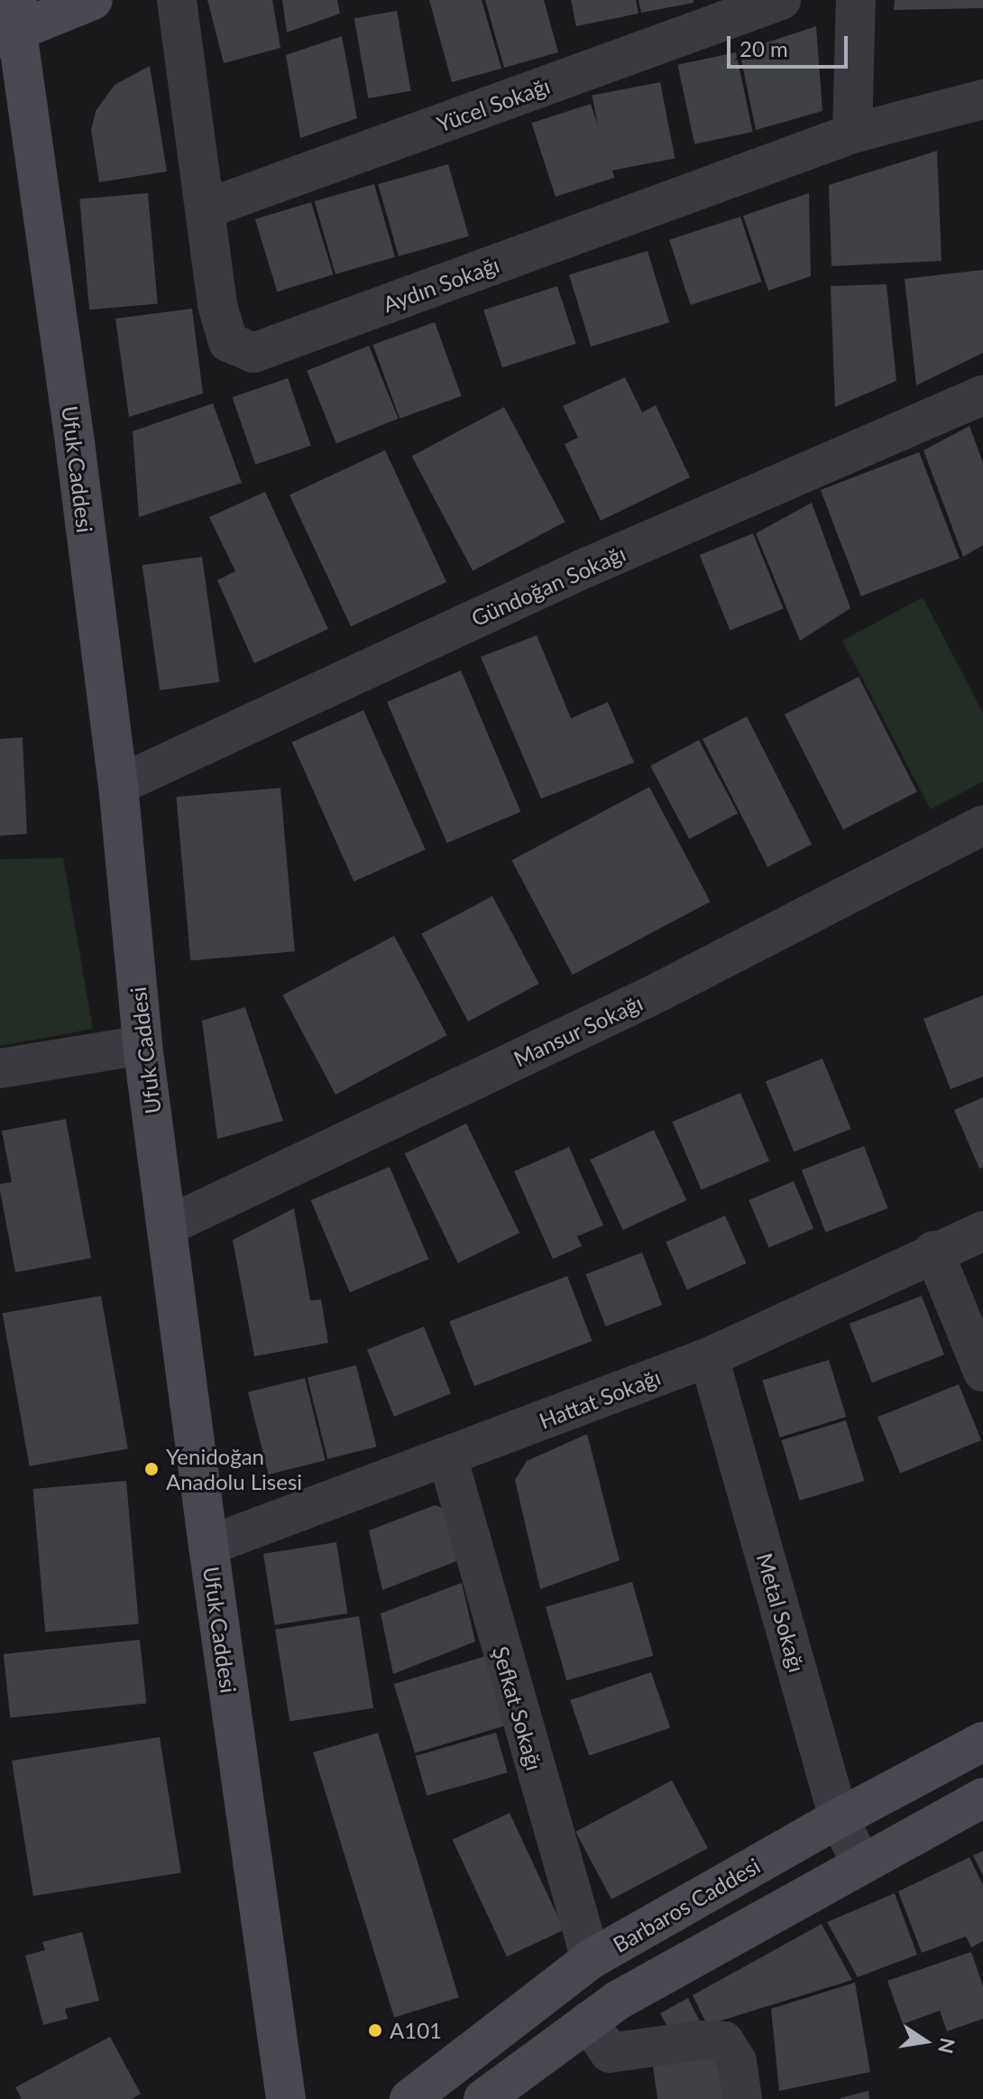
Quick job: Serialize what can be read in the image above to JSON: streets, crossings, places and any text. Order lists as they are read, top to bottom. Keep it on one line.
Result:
{"streets":{"street":["Yücel Sokağı","Aydın Sokağı","Ufuk Caddesi","Gündoğan Sokağı","Mansur Sokağı","Hattat Sokağı","Metal Sokağı","Şefkat Sokağı","Barbaros Caddesi"]},"crossings":[["Yücel Sokağı","Aydın Sokağı"],["Ufuk Caddesi","Gündoğan Sokağı"],["Ufuk Caddesi","Mansur Sokağı"],["Ufuk Caddesi","Hattat Sokağı"],["Hattat Sokağı","Metal Sokağı"],["Hattat Sokağı","Şefkat Sokağı"],["Metal Sokağı","Barbaros Caddesi"],["Şefkat Sokağı","Barbaros Caddesi"]],"places":["Yenidoğan Anadolu Lisesi","A101"],"scale_bar":"20 m","north":"right"}
